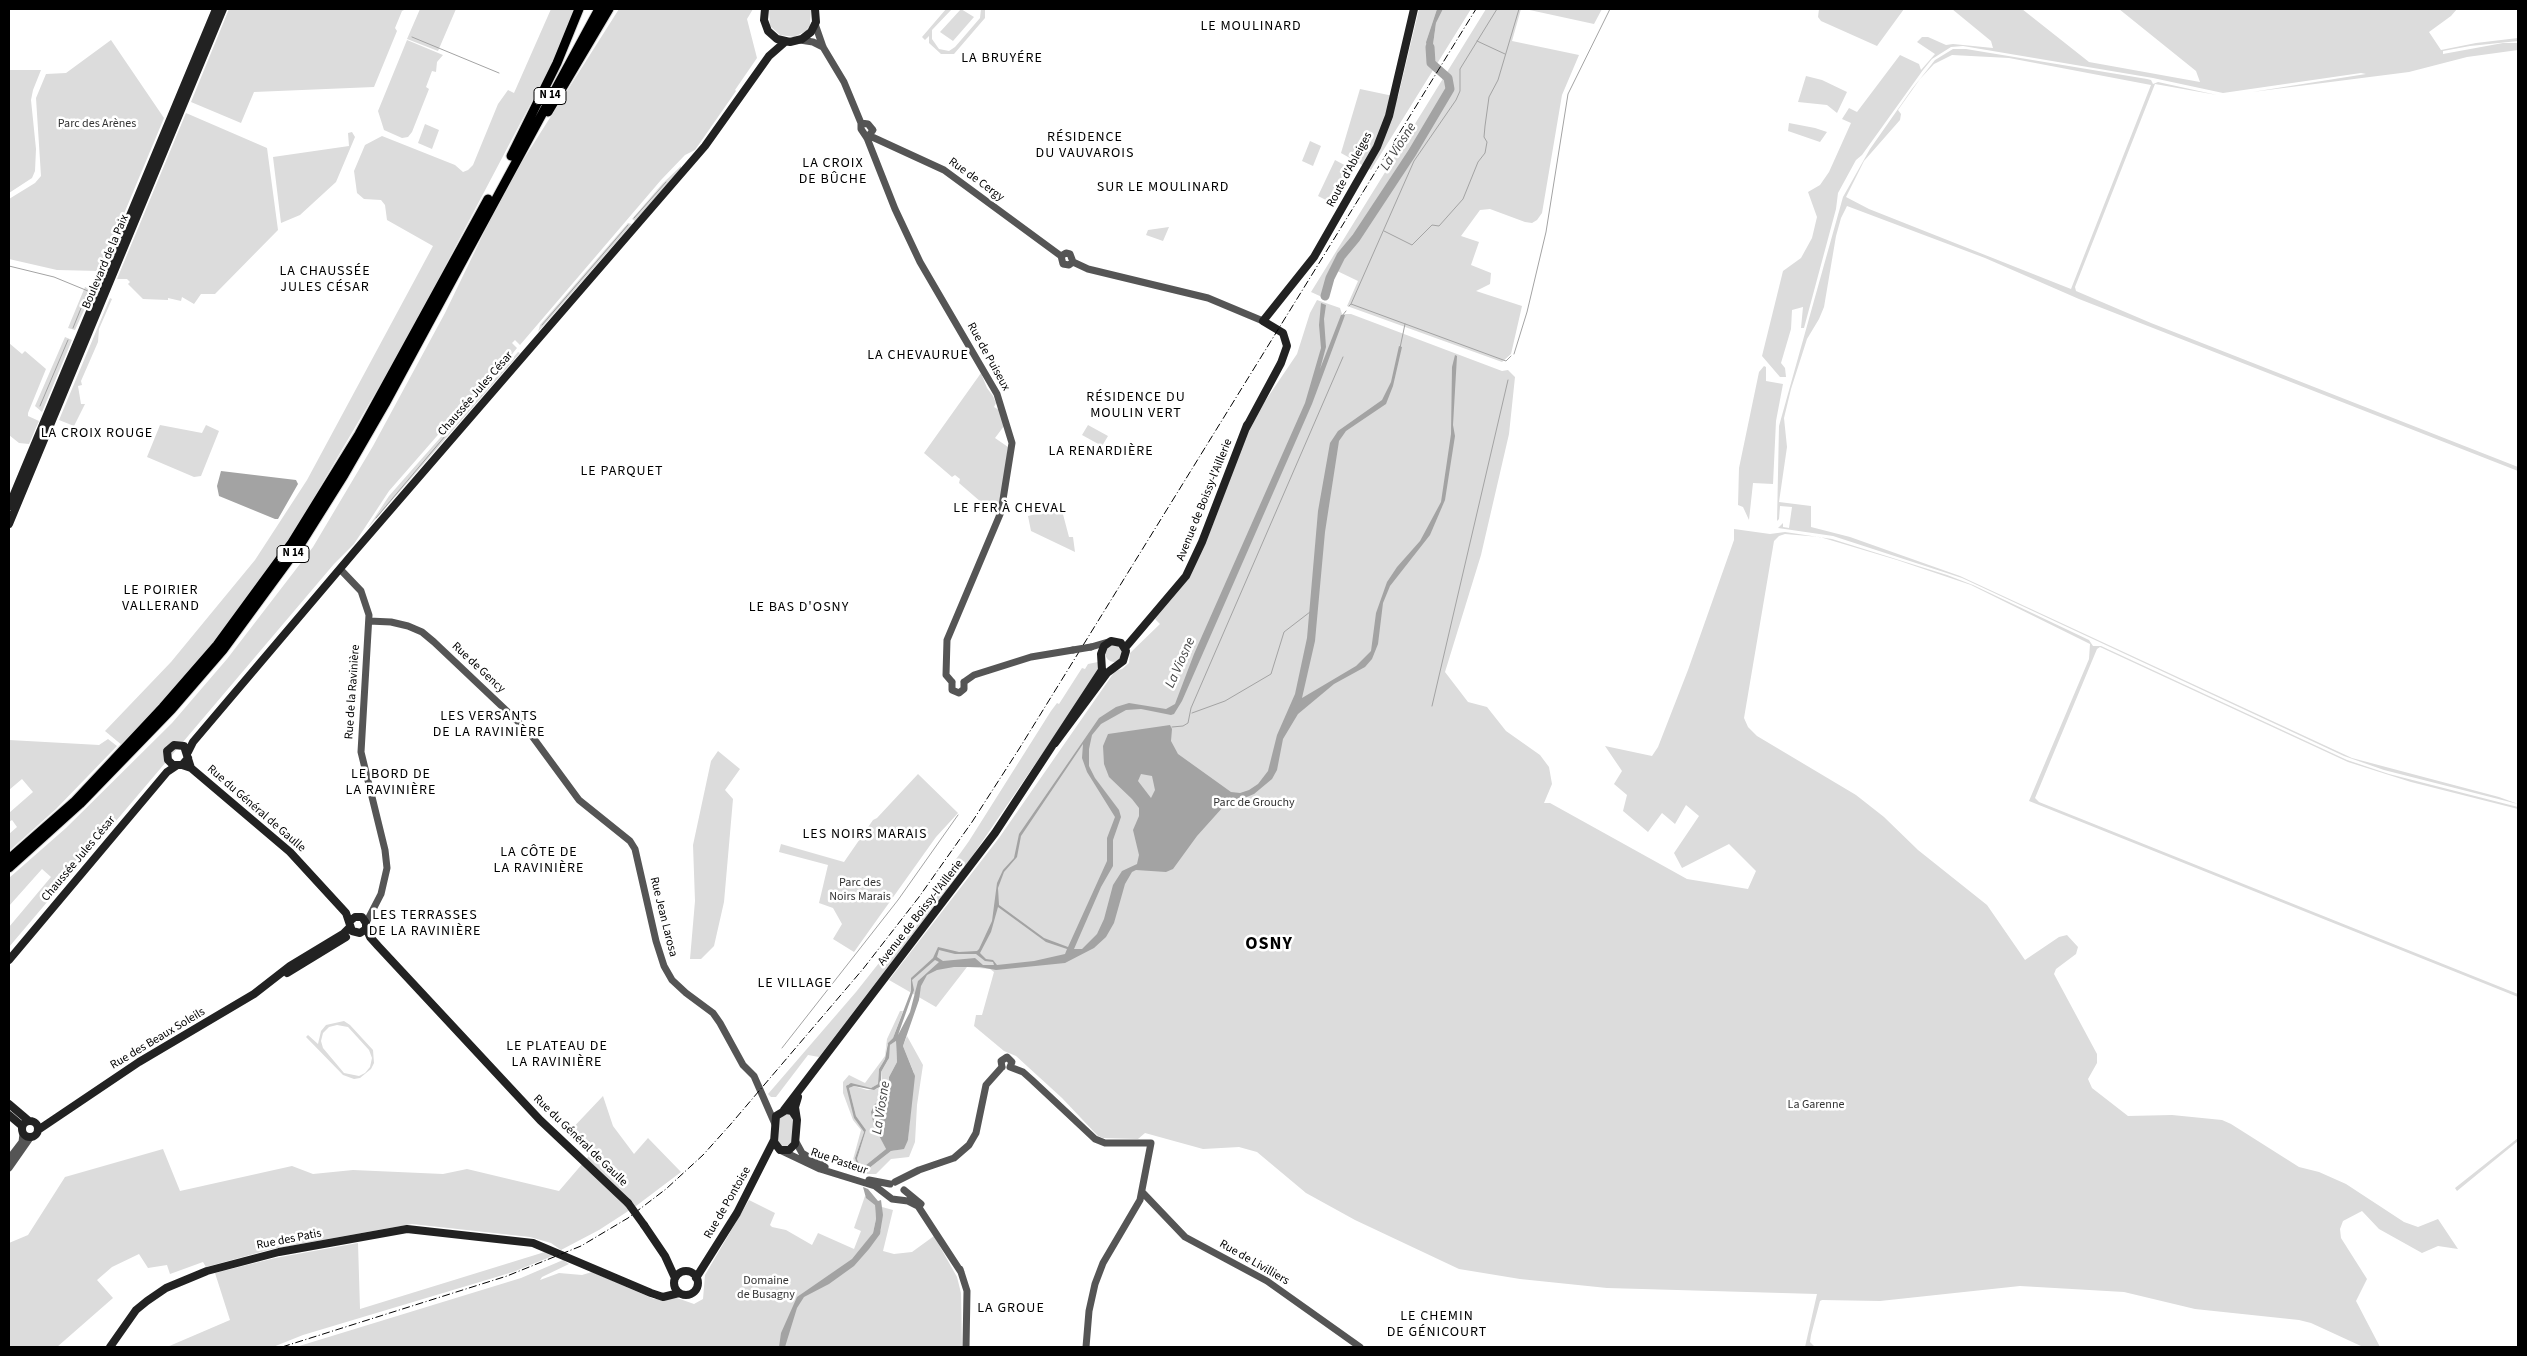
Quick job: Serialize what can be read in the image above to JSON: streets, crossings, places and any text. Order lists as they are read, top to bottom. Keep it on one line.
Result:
{"streets":{"highway":["N 14"],"main road":["Route d'Ableiges","Boulevard de la Paix","Chaussée Jules César","Avenue de Boissy-l'Aillerie","Rue du Général de Gaulle","Rue des Beaux Soleils","Rue de Pontoise","Rue des Patis"],"street":["Rue de Cergy","Rue de Puiseux","Rue de Gency","Rue de la Ravinière","Rue Jean Larosa","Rue Pasteur","Rue de Livilliers"]},"crossings":[["Route d'Ableiges","Rue de Cergy"],["Route d'Ableiges","Avenue de Boissy-l'Aillerie"],["Rue de Cergy","Rue de Puiseux"],["Rue de Cergy","Avenue de Boissy-l'Aillerie"],["Chaussée Jules César","Rue de la Ravinière"],["Chaussée Jules César","Rue du Général de Gaulle"],["Avenue de Boissy-l'Aillerie","Rue Jean Larosa"],["Avenue de Boissy-l'Aillerie","Rue Pasteur"],["Rue de Gency","Rue de la Ravinière"],["Rue de Gency","Rue Jean Larosa"],["Rue de la Ravinière","Rue du Général de Gaulle"],["Rue de la Ravinière","Rue des Beaux Soleils"],["Rue du Général de Gaulle","Rue des Beaux Soleils"],["Rue du Général de Gaulle","Rue de Pontoise"],["Rue du Général de Gaulle","Rue des Patis"],["Rue Pasteur","Rue de Pontoise"],["Rue de Pontoise","Rue des Patis"]],"districts":["LE MOULINARD","LA BRUYÉRE","RÉSIDENCE DU VAUVAROIS","LA CROIX DE BÛCHE","SUR LE MOULINARD","LA CHAUSSÉE JULES CÉSAR","LA CHEVAURUE","RÉSIDENCE DU MOULIN VERT","LA CROIX ROUGE","LA RENARDIÈRE","LE PARQUET","LE FER À CHEVAL","LE POIRIER VALLERAND","LE BAS D'OSNY","LES VERSANTS DE LA RAVINIÈRE","LE BORD DE LA RAVINIÈRE","LES NOIRS MARAIS","LA CÔTE DE LA RAVINIÈRE","LES TERRASSES DE LA RAVINIÈRE","OSNY","LE VILLAGE","LE PLATEAU DE LA RAVINIÈRE","LA GROUE","LE CHEMIN DE GÉNICOURT"],"water":["La Viosne"],"parks":["Parc des Arènes","Parc de Grouchy","Parc des Noirs Marais","La Garenne","Domaine de Busagny"]}
